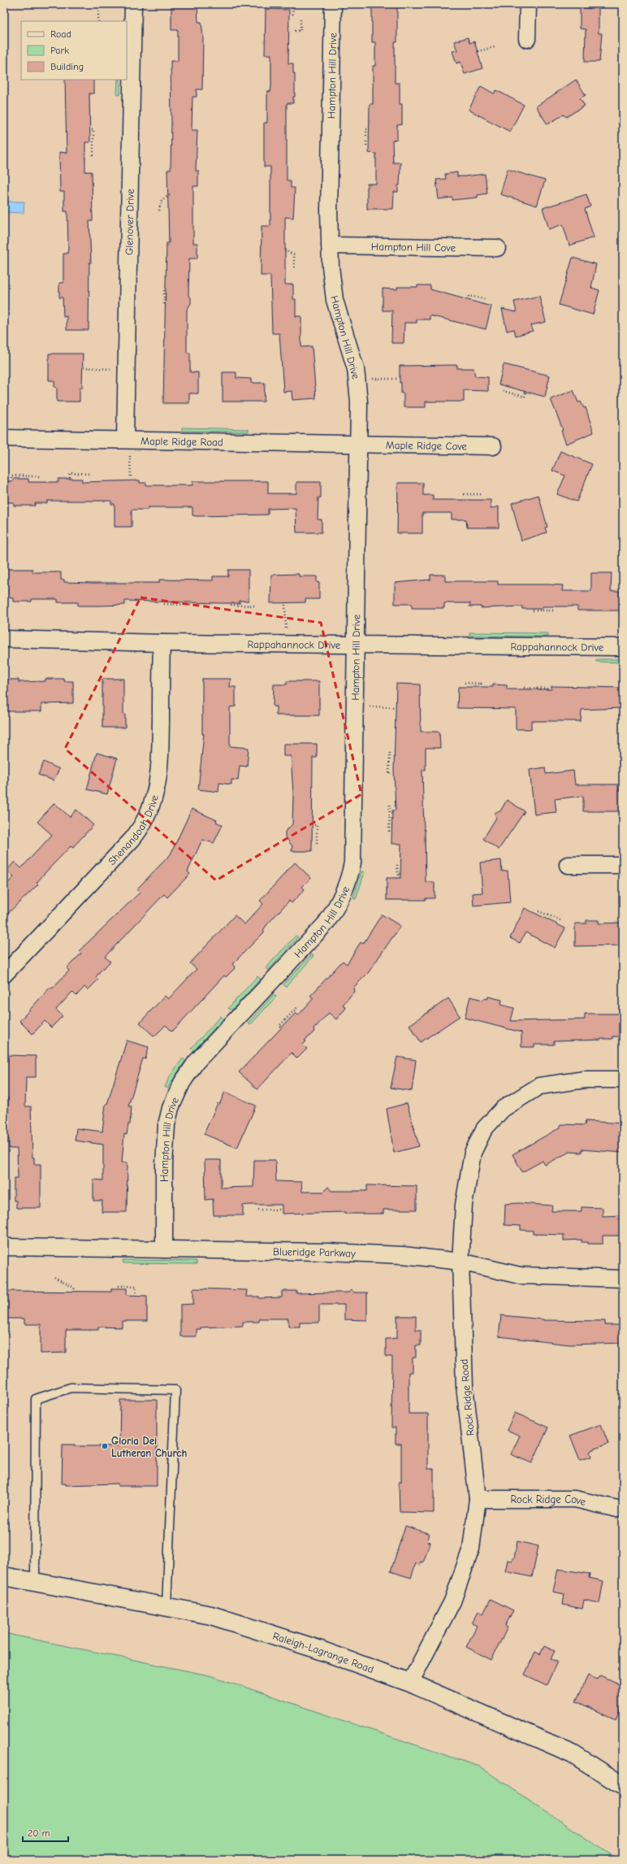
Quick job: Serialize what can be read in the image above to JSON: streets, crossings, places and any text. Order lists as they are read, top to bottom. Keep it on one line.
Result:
{"streets":{"main road":["Raleigh-Lagrange Road"],"street":["Hampton Hill Drive","Glenover Drive","Hampton Hill Cove","Maple Ridge Road","Maple Ridge Cove","Rappahannock Drive","Shenandoah Drive","Blueridge Parkway","Rock Ridge Road","Rock Ridge Cove"]},"crossings":[["Hampton Hill Drive","Hampton Hill Cove"],["Hampton Hill Drive","Maple Ridge Road"],["Hampton Hill Drive","Maple Ridge Cove"],["Hampton Hill Drive","Rappahannock Drive"],["Hampton Hill Drive","Blueridge Parkway"],["Glenover Drive","Maple Ridge Road"],["Maple Ridge Road","Maple Ridge Cove"],["Rappahannock Drive","Shenandoah Drive"],["Blueridge Parkway","Rock Ridge Road"],["Rock Ridge Road","Rock Ridge Cove"],["Rock Ridge Road","Raleigh-Lagrange Road"]],"places":["Gloria Dei Lutheran Church"],"legend":["Road","Park","Building"],"scale_bar":"20 m"}
